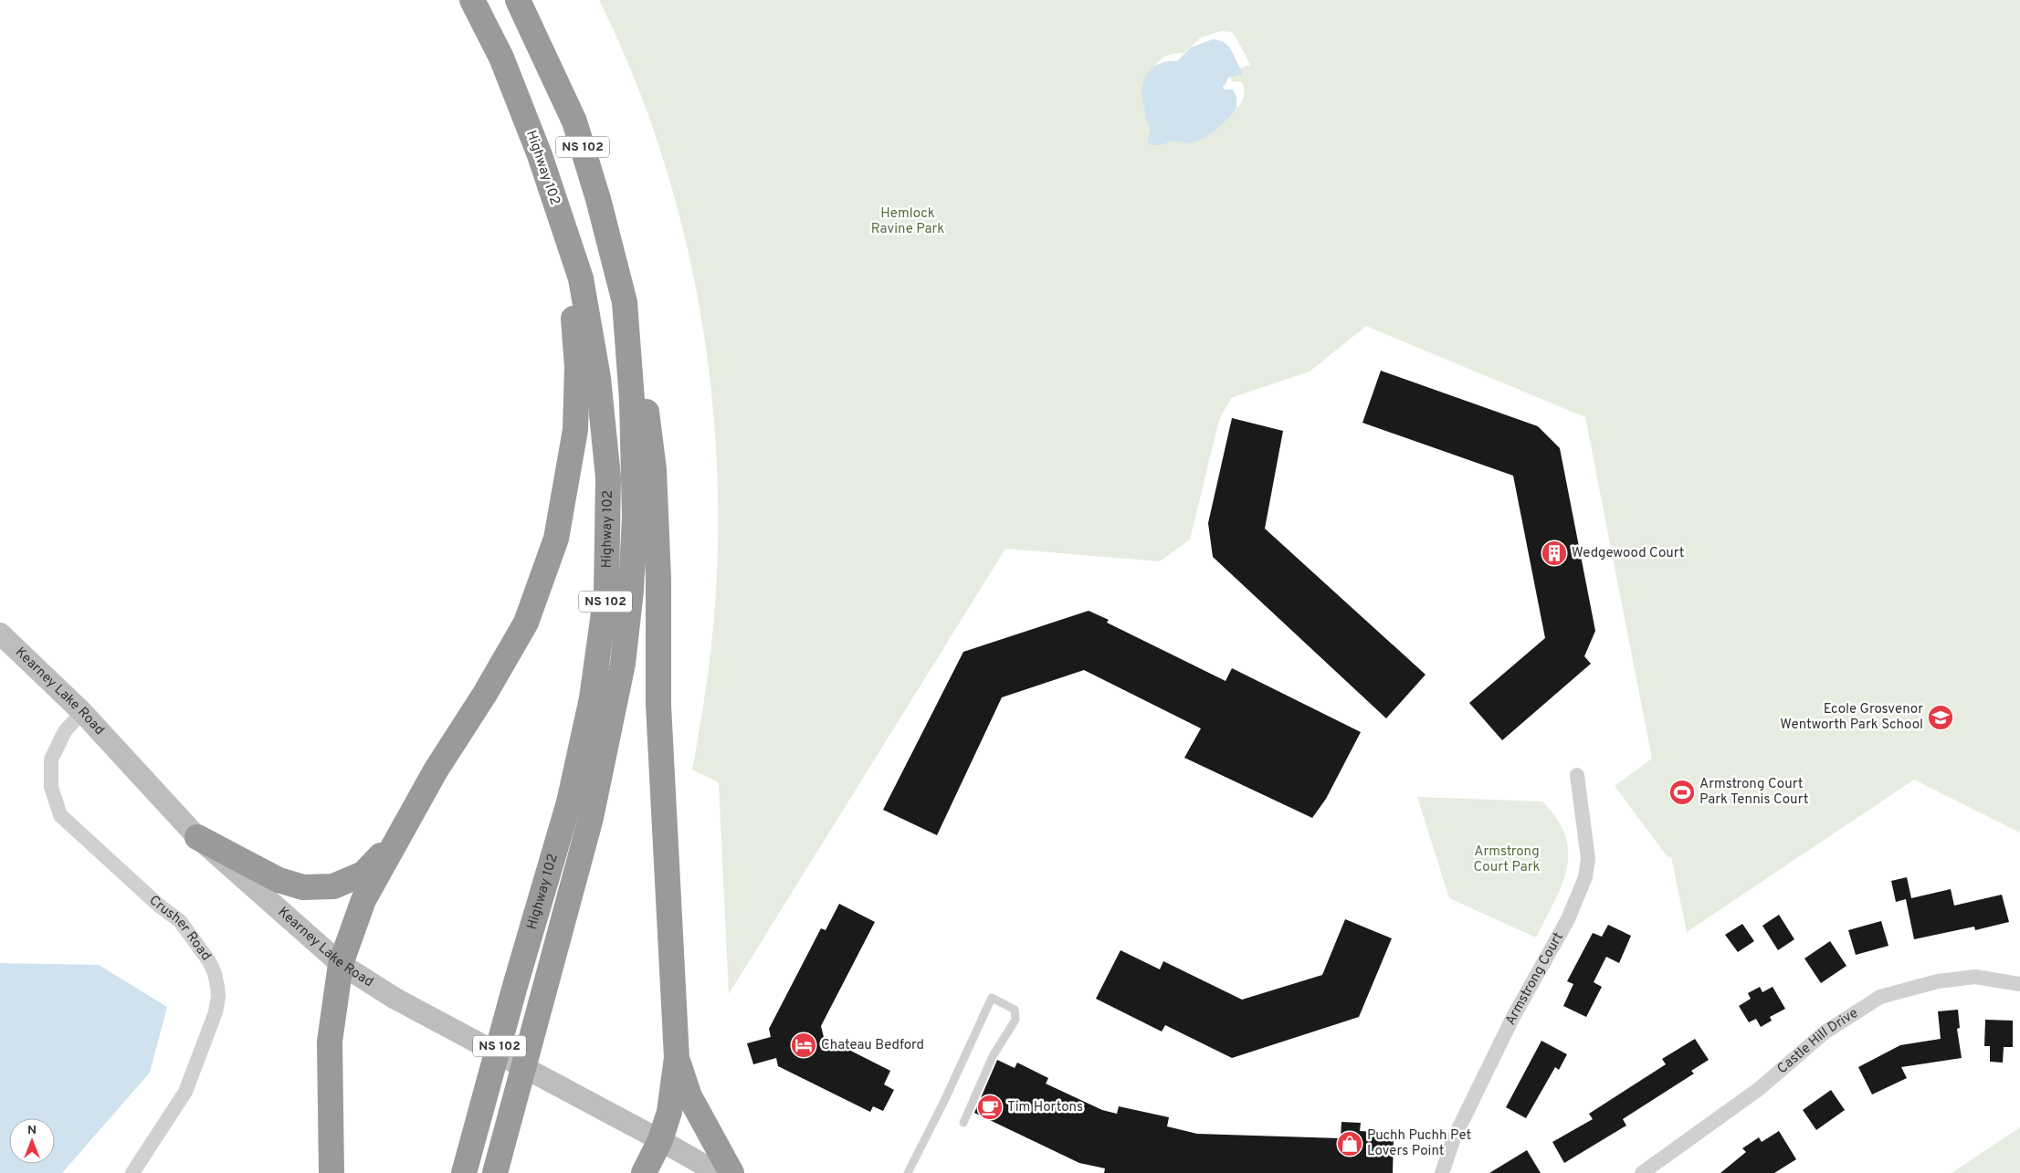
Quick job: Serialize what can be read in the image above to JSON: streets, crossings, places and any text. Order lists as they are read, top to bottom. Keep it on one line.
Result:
{"streets":{"highway":["NS 102","Highway 102"],"main road":["Kearney Lake Road"],"street":["Crusher Road","Armstrong Court","Castle Hill Drive"]},"crossings":[["Kearney Lake Road","Crusher Road"]],"parks":["Hemlock Ravine Park","Armstrong Court Park"],"places":{"building":["Wedgewood Court"],"school or university":["Ecole Grosvenor Wentworth Park School"],"sports":["Armstrong Court Park Tennis Court"],"hotel":["Chateau Bedford"],"cafe":["Tim Hortons"],"shop":["Puchh Puchh Pet Lovers Point"]},"north":"top"}
